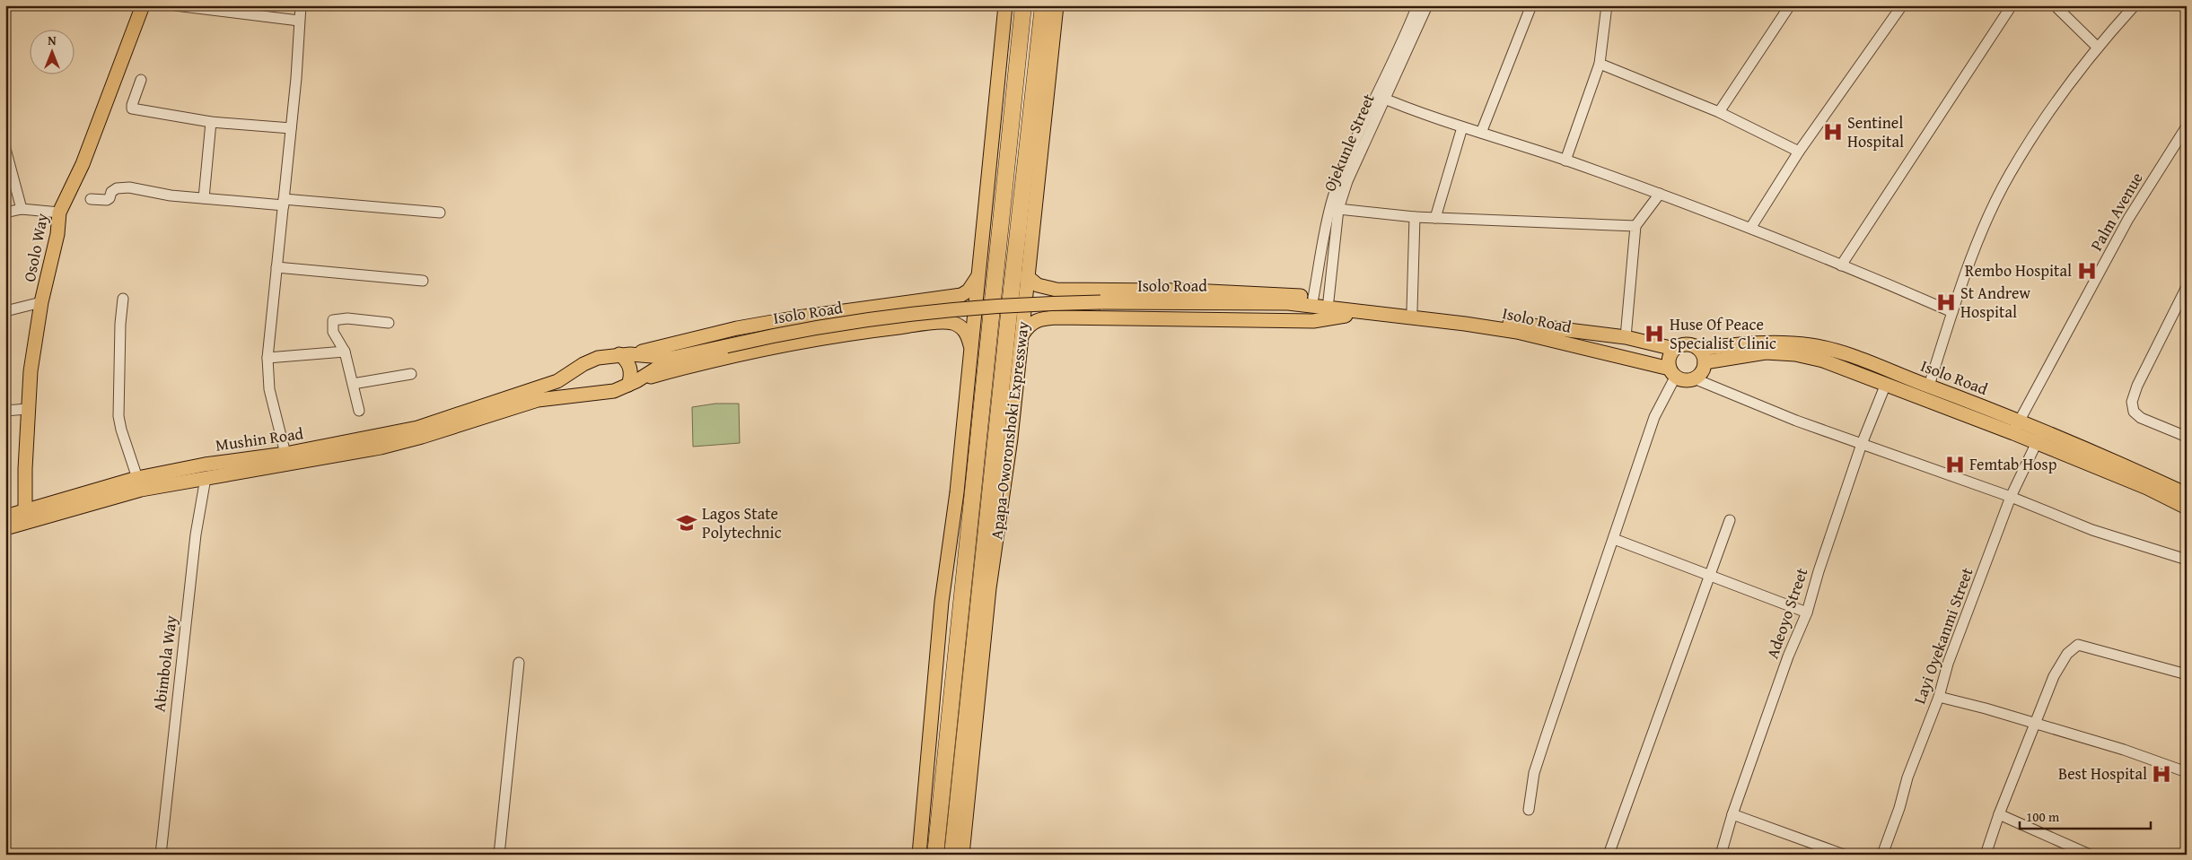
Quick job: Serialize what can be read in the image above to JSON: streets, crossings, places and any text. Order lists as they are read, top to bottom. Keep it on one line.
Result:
{"streets":{"highway":["Apapa-Oworonshoki Expressway"],"main road":["Osolo Way","Isolo Road","Mushin Road"],"street":["Ojekunle Street","Palm Avenue","Adeoyo Street","Layi Oyekanmi Street","Abimbola Way"]},"crossings":[["Palm Avenue","Isolo Road"],["Osolo Way","Mushin Road"],["Isolo Road","Adeoyo Street"],["Isolo Road","Layi Oyekanmi Street"],["Mushin Road","Abimbola Way"]],"places":{"hospital":["Sentinel Hospital","Rembo Hospital","St Andrew Hospital","Huse Of Peace Specialist Clinic","Femtab Hosp","Best Hospital"],"school or university":["Lagos State Polytechnic"]},"scale_bar":"100 m","north":"top"}
